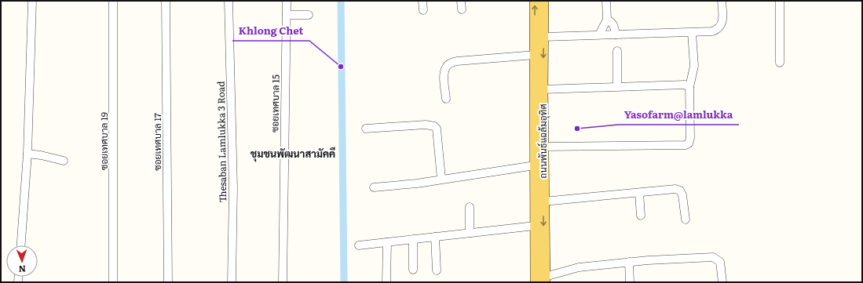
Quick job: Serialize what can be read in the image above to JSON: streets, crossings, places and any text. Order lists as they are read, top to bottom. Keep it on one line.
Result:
{"streets":{"main road":["ถนนพันธ์แฉล้มอุทิศ"],"street":["ซอยเทศบาล 15","ซอยเทศบาล 19","ซอยเทศบาล 17","Thesaban Lamlukka 3 Road"]},"districts":["ชุมชนพัฒนาสามัคคี"],"places":["Khlong Chet","Yasofarm@lamlukka"],"north":"bottom"}
